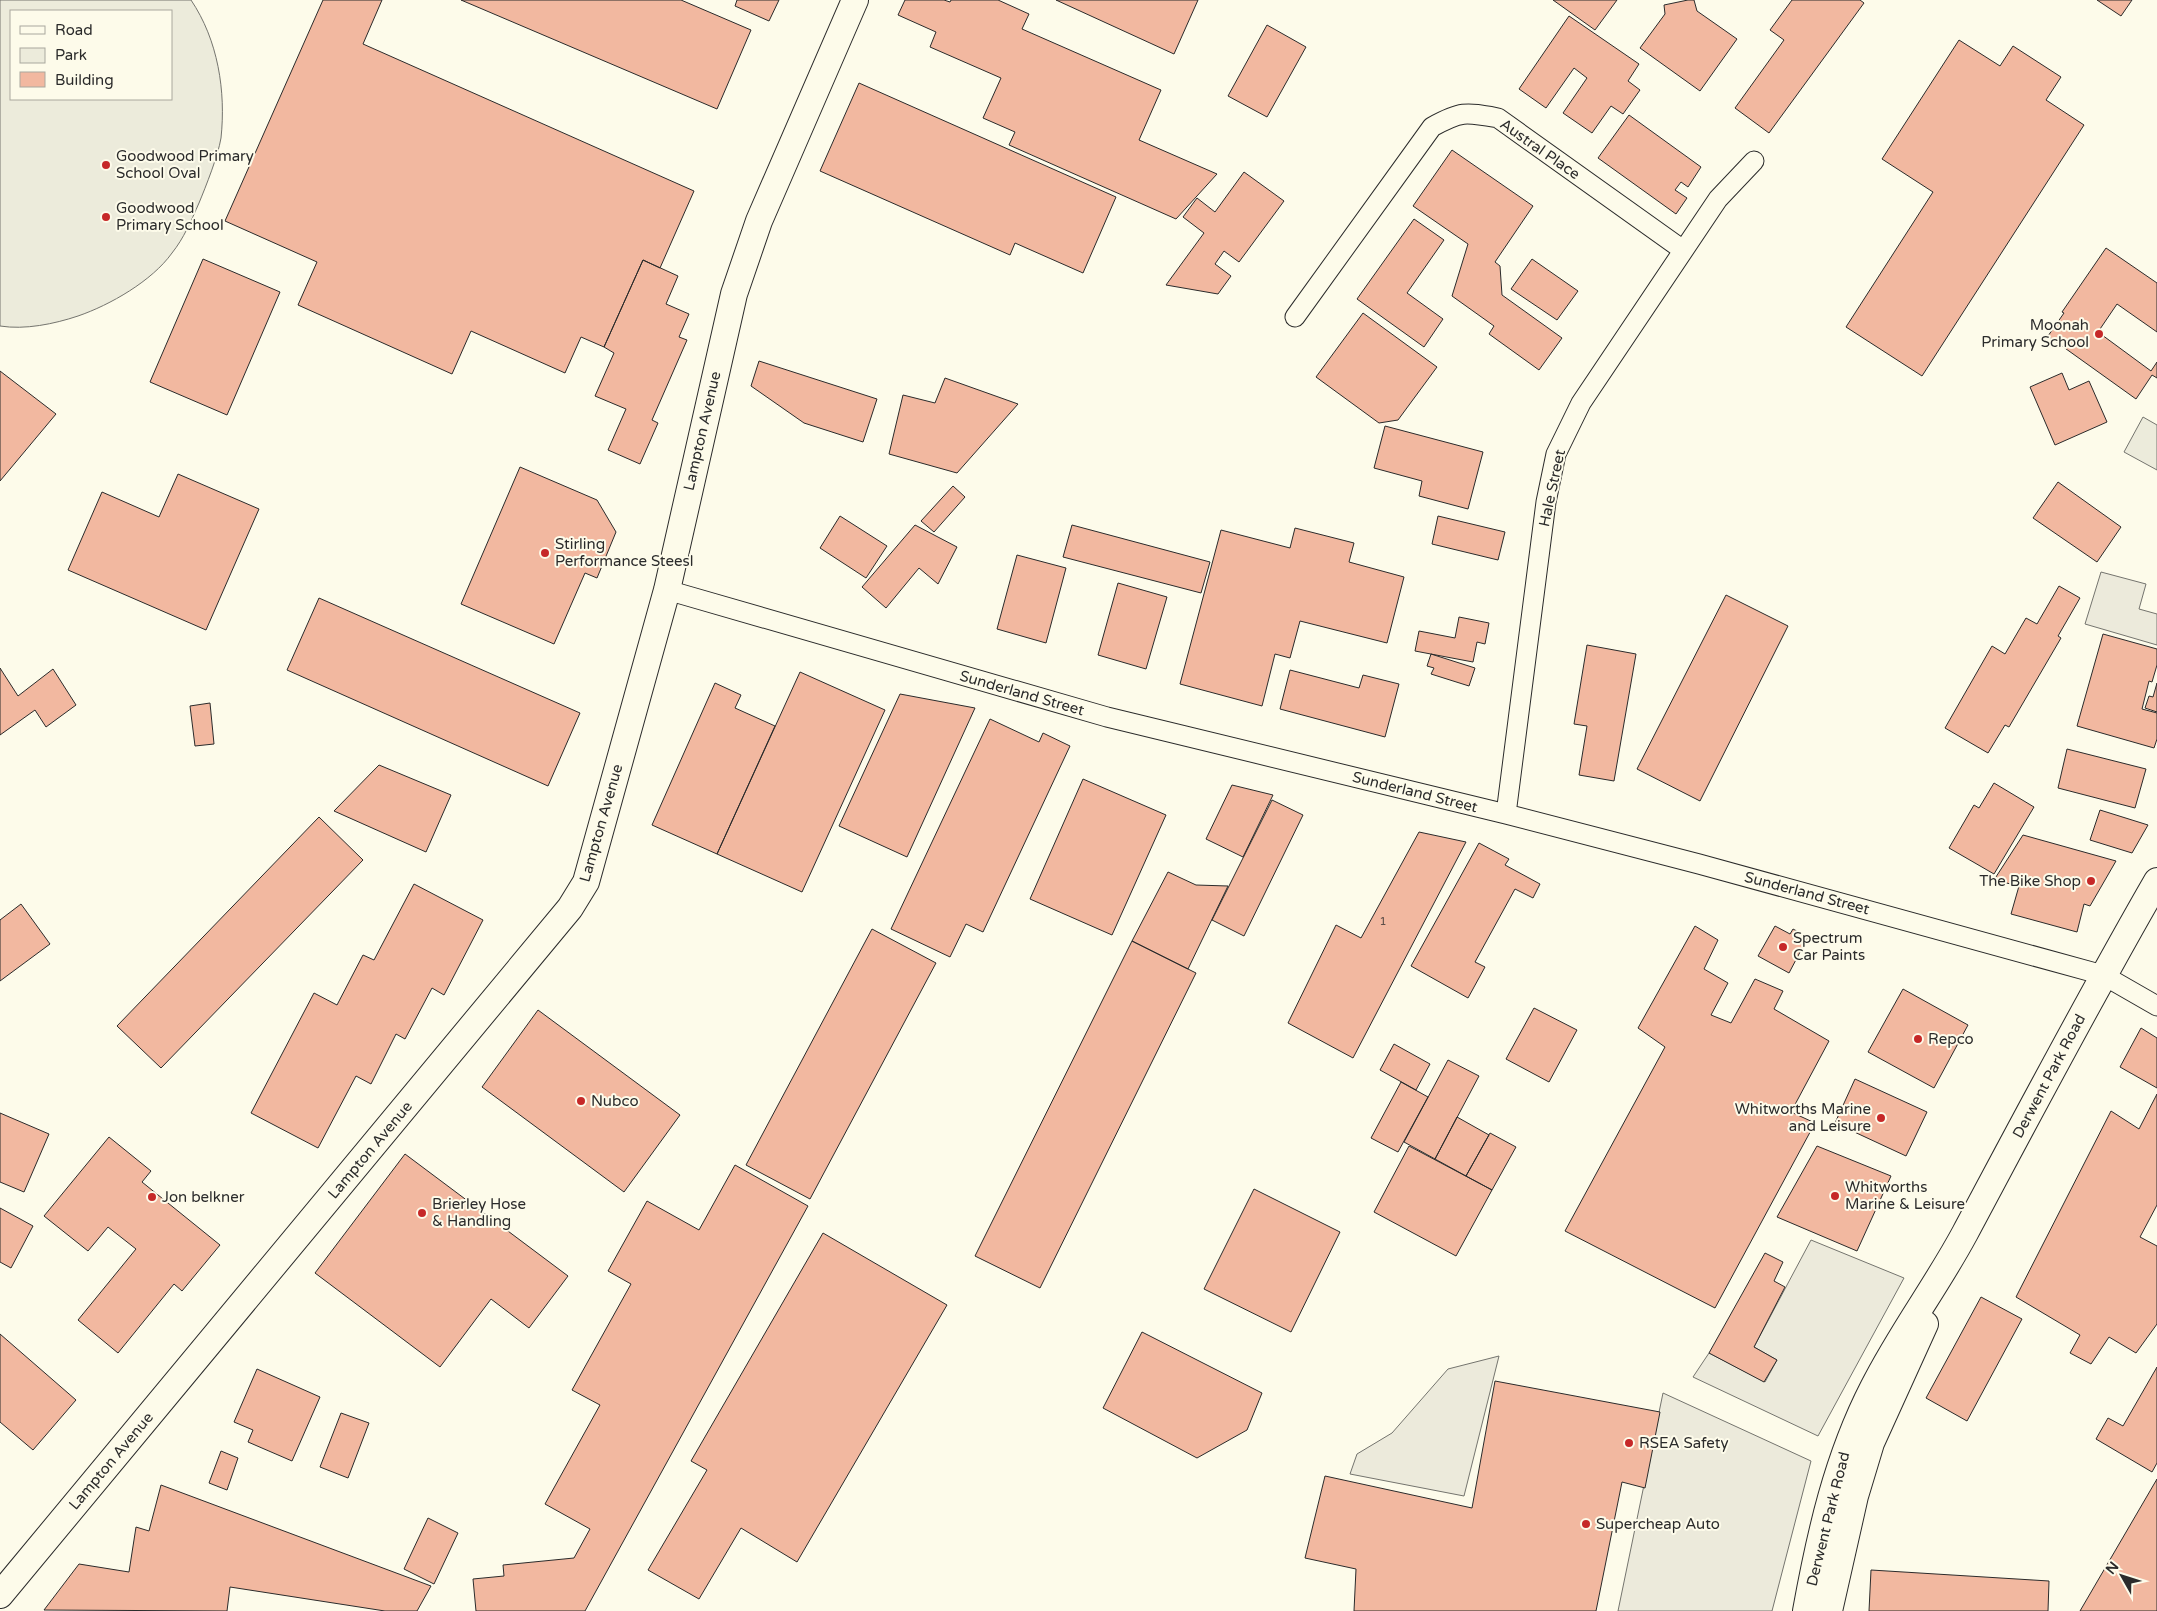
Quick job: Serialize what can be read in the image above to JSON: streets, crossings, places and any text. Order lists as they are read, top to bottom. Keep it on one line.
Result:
{"streets":{"street":["Austral Place","Lampton Avenue","Hale Street","Sunderland Street","Derwent Park Road"]},"crossings":[["Austral Place","Hale Street"],["Lampton Avenue","Sunderland Street"],["Hale Street","Sunderland Street"],["Sunderland Street","Derwent Park Road"]],"places":["Goodwood Primary School Oval","Goodwood Primary School","Moonah Primary School","Stirling Performance Steesl","The Bike Shop","Spectrum Car Paints","Repco","Nubco","Whitworths Marine and Leisure","Whitworths Marine & Leisure","Jon belkner","Brierley Hose & Handling","RSEA Safety","Supercheap Auto"],"house_numbers":["1"],"legend":["Road","Park","Building"],"north":"top left"}
